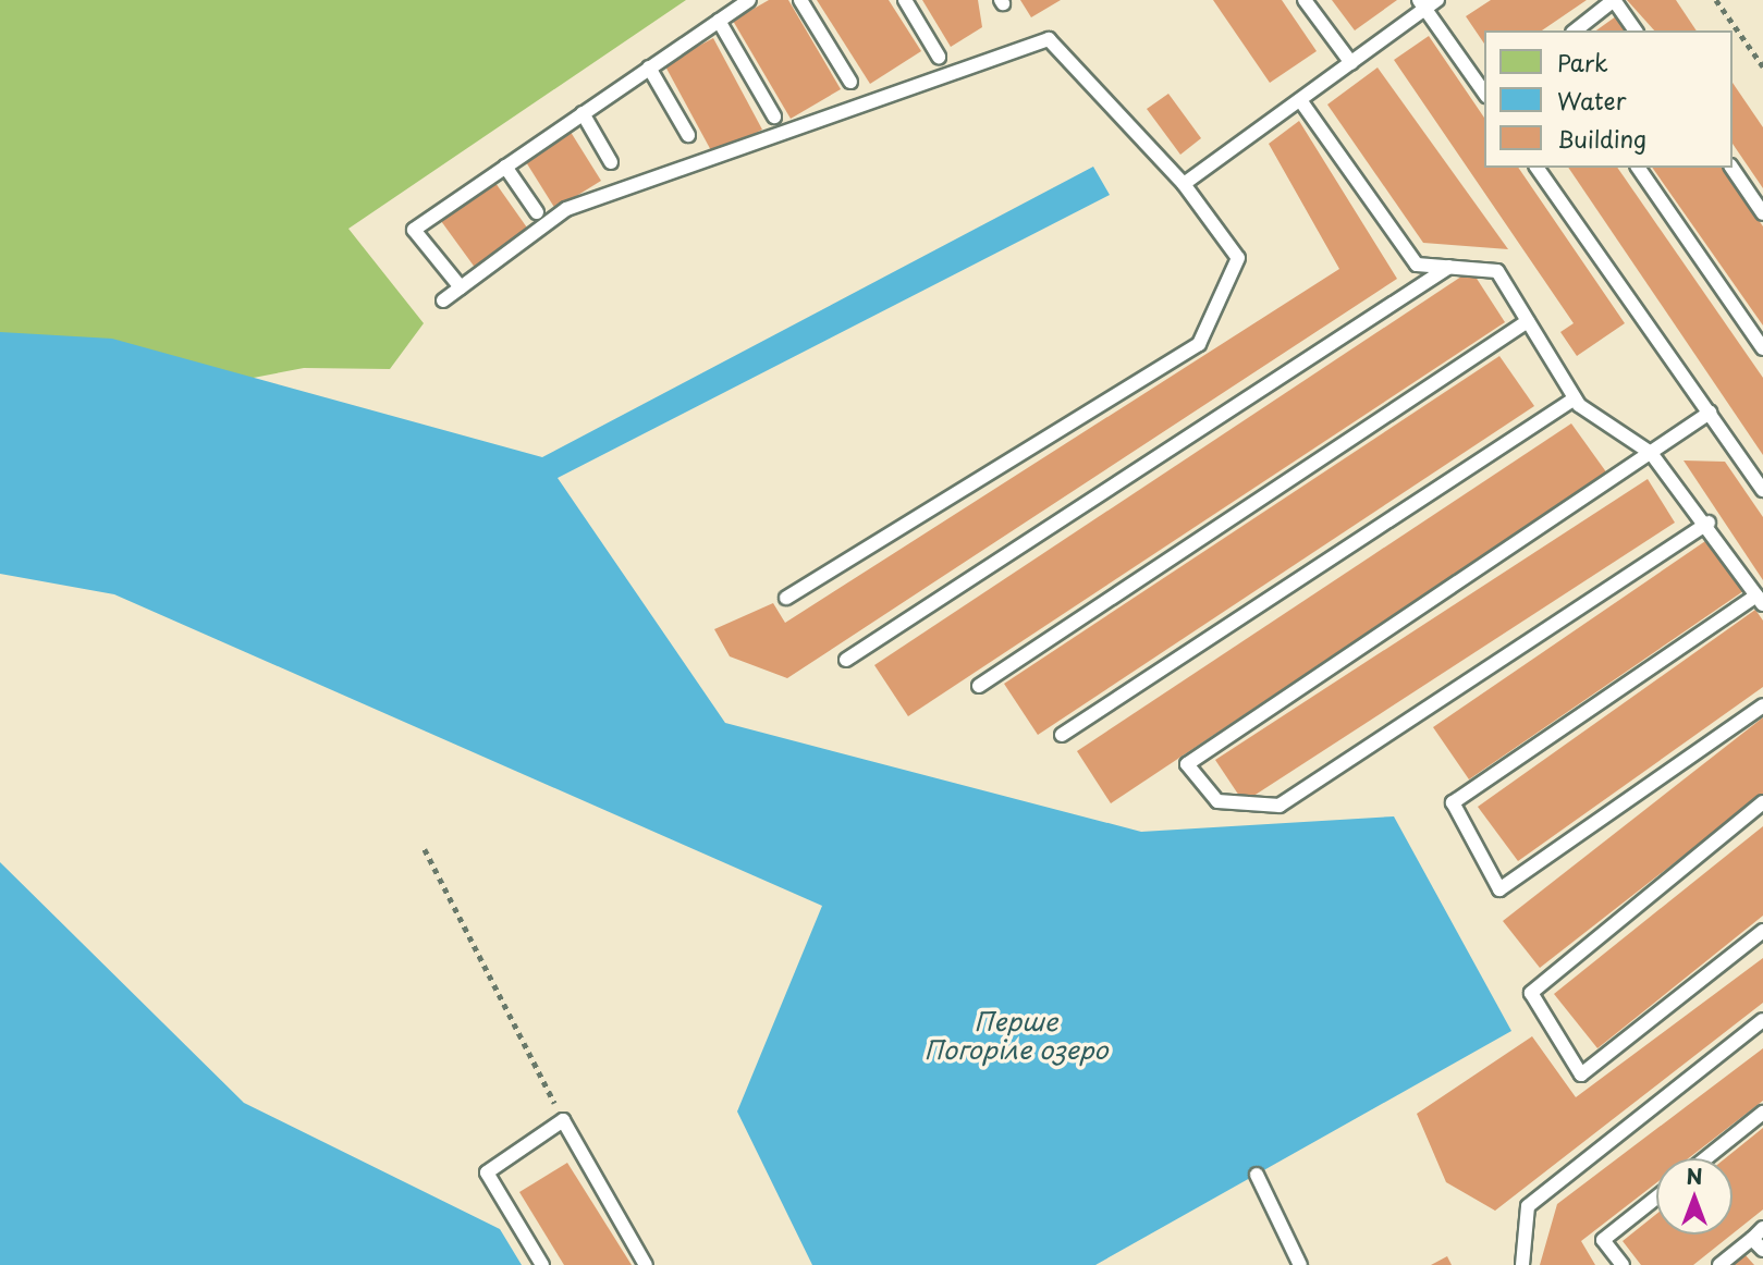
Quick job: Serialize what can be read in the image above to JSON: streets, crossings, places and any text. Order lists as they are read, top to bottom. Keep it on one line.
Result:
{"water":["Перше Погоріле озеро"],"legend":["Park","Water","Building"],"north":"top"}
